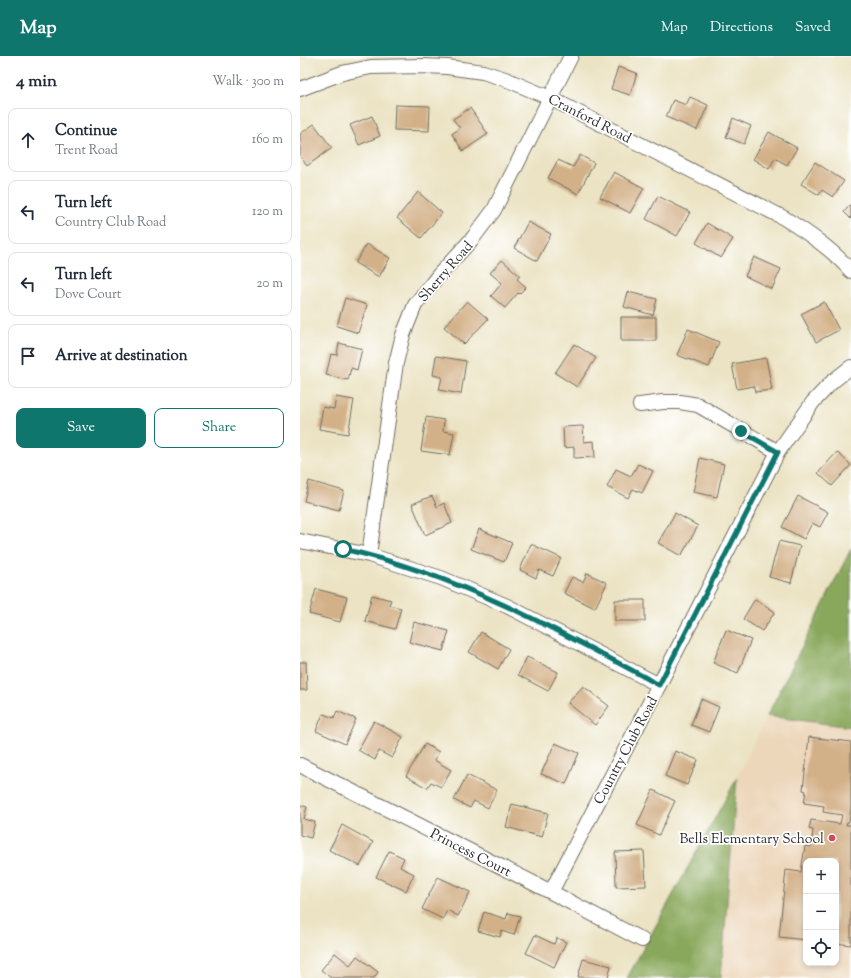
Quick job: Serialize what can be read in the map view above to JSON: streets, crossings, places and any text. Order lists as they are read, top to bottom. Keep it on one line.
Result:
{"streets":{"street":["Cranford Road","Sherry Road","Country Club Road","Princess Court"]},"crossings":[["Cranford Road","Sherry Road"],["Country Club Road","Princess Court"]],"places":["Bells Elementary School"],"page":{"header":"Map","nav":["Map","Directions","Saved"],"heading":["4 min","Walk · 300 m"],"list":[["Continue","Trent Road","160 m"],["Turn left","Country Club Road","120 m"],["Turn left","Dove Court","20 m"],"Arrive at destination"],"buttons":["Save","Share"],"map_buttons":["+","−"]}}
